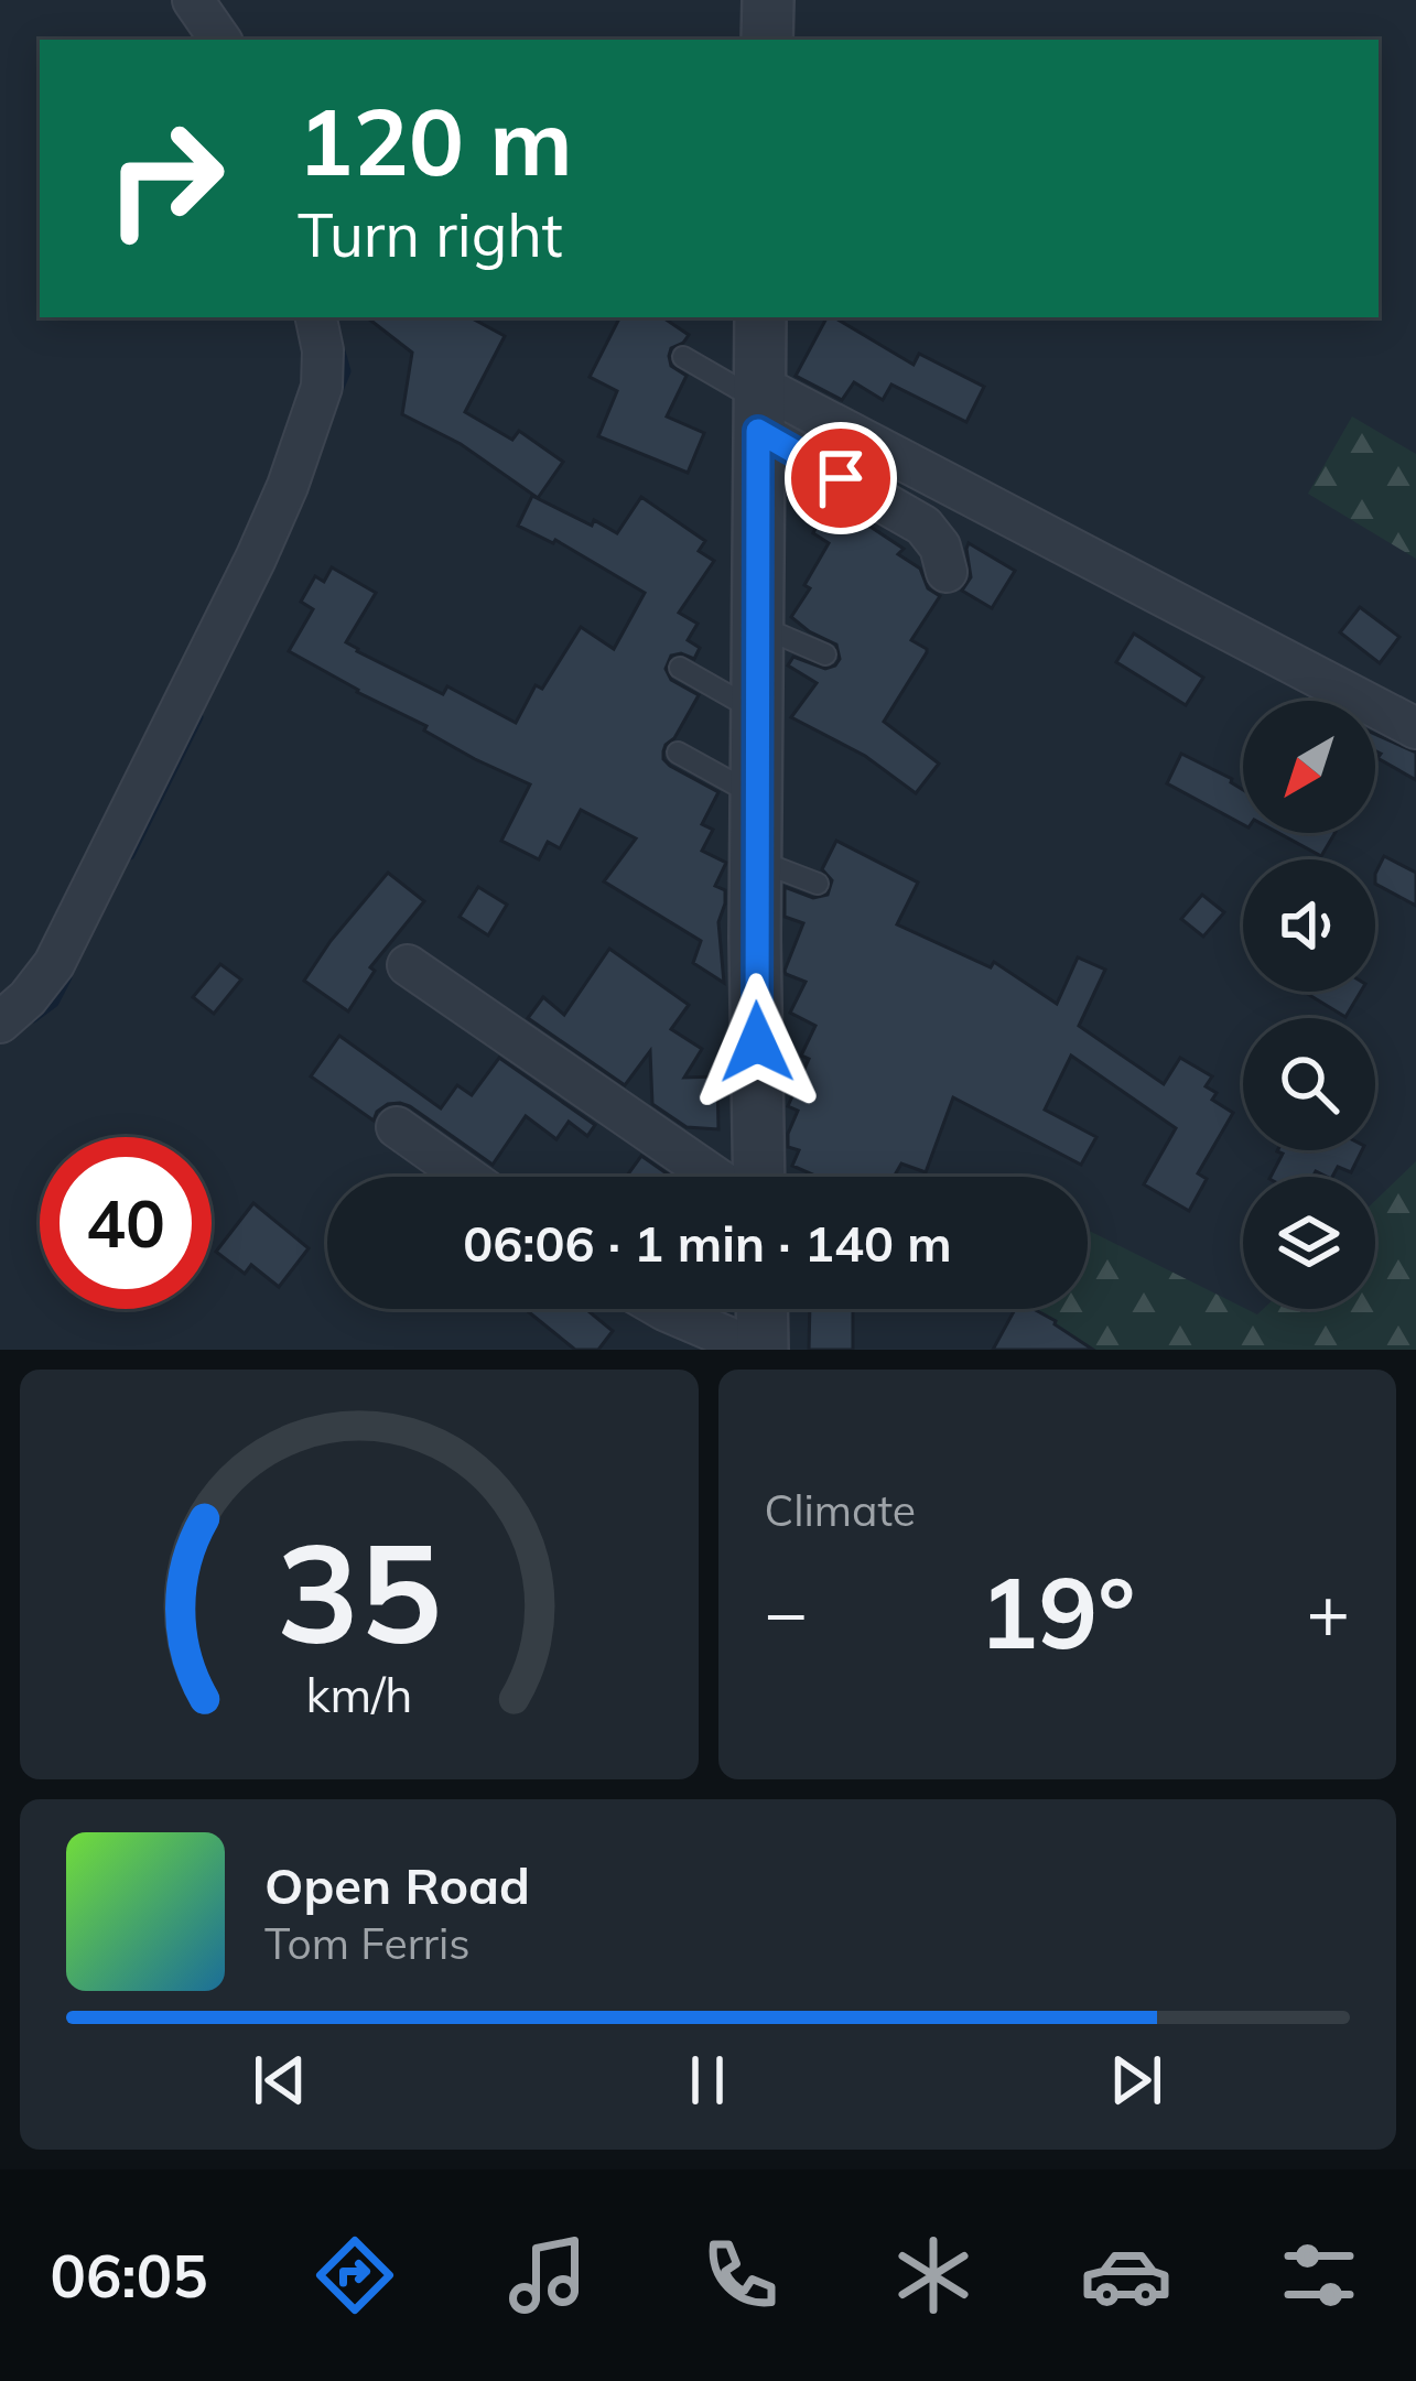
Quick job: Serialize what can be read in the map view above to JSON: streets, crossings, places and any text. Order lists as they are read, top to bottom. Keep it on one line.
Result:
{"north":"bottom left","page":{"turn":["120 m","Turn right"],"limit":"40","trip":"06:06 · 1 min · 140 m","tile":"Climate","heat":["−","19°","+"],"song":["Open Road","Tom Ferris"],"tabs":"06:05","gauge":["35","km/h"]}}
